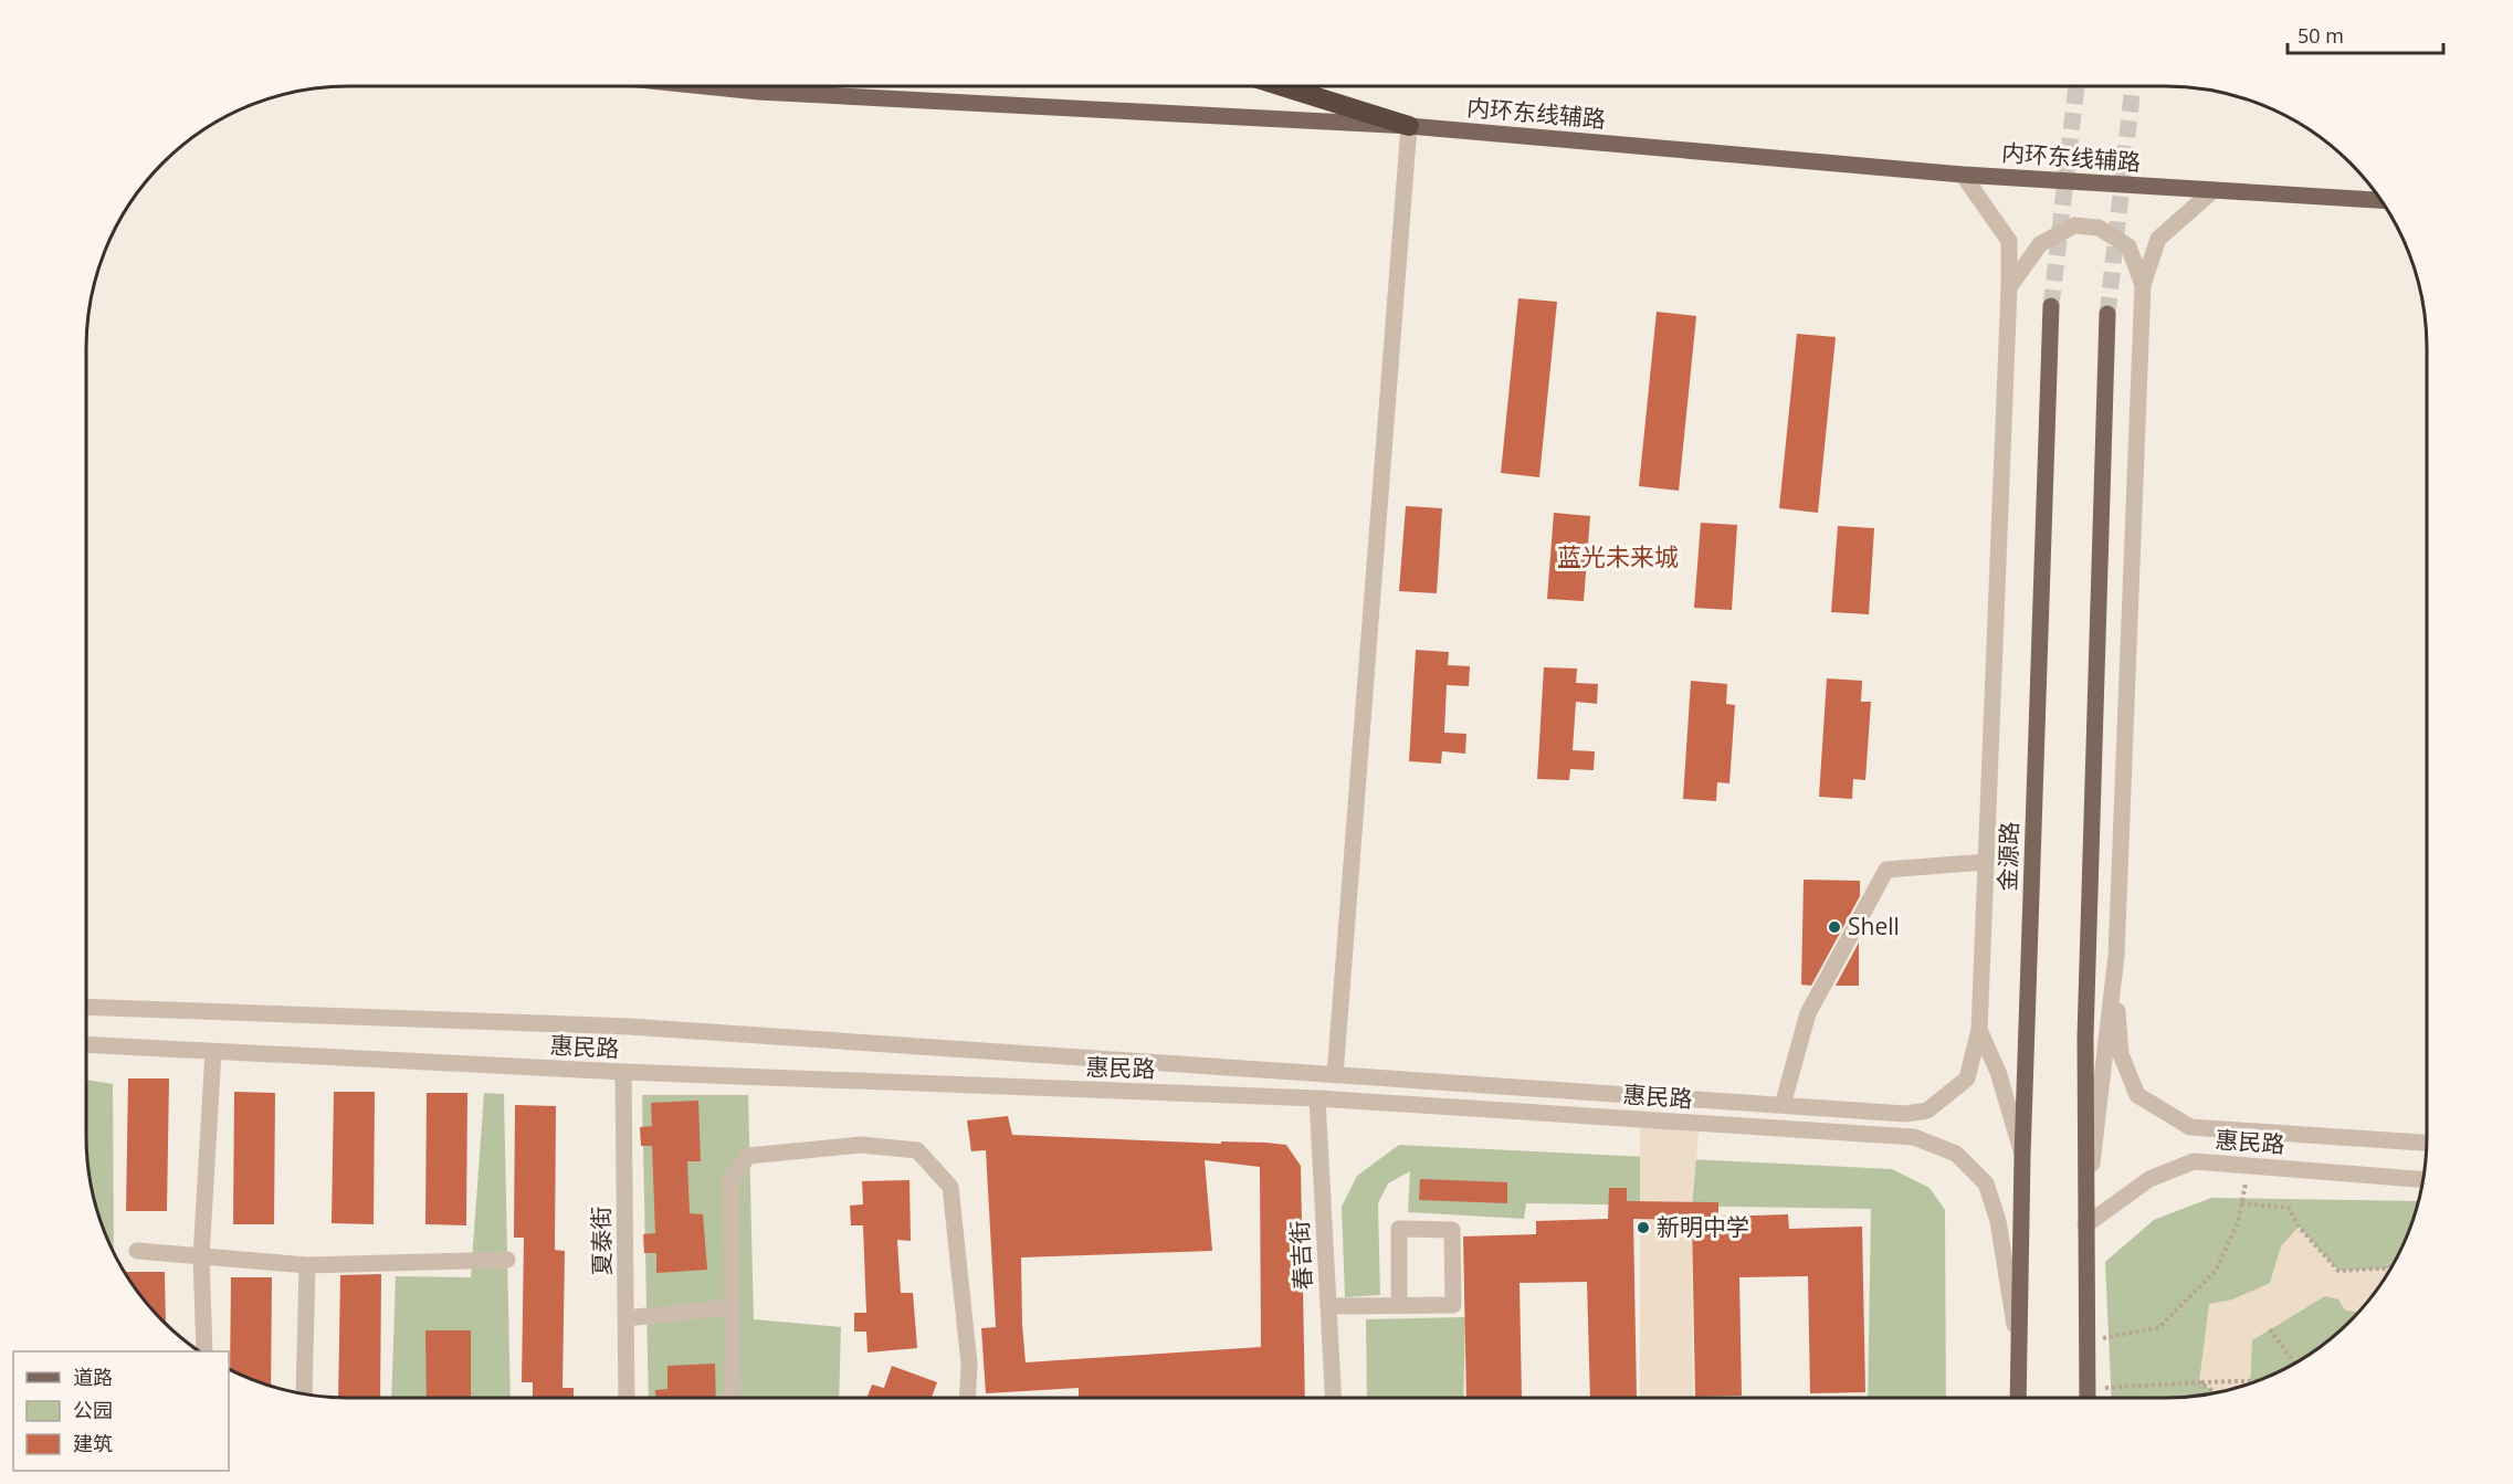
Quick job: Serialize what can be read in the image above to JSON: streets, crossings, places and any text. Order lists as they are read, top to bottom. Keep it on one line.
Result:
{"streets":{"main road":["内环东线辅路","金源路"],"street":["惠民路","夏泰街","春吉街"]},"crossings":[["金源路","惠民路"],["惠民路","夏泰街"],["惠民路","春吉街"]],"districts":["蓝光未来城"],"places":["Shell","新明中学"],"legend":["道路","公园","建筑"],"scale_bar":"50 m"}
